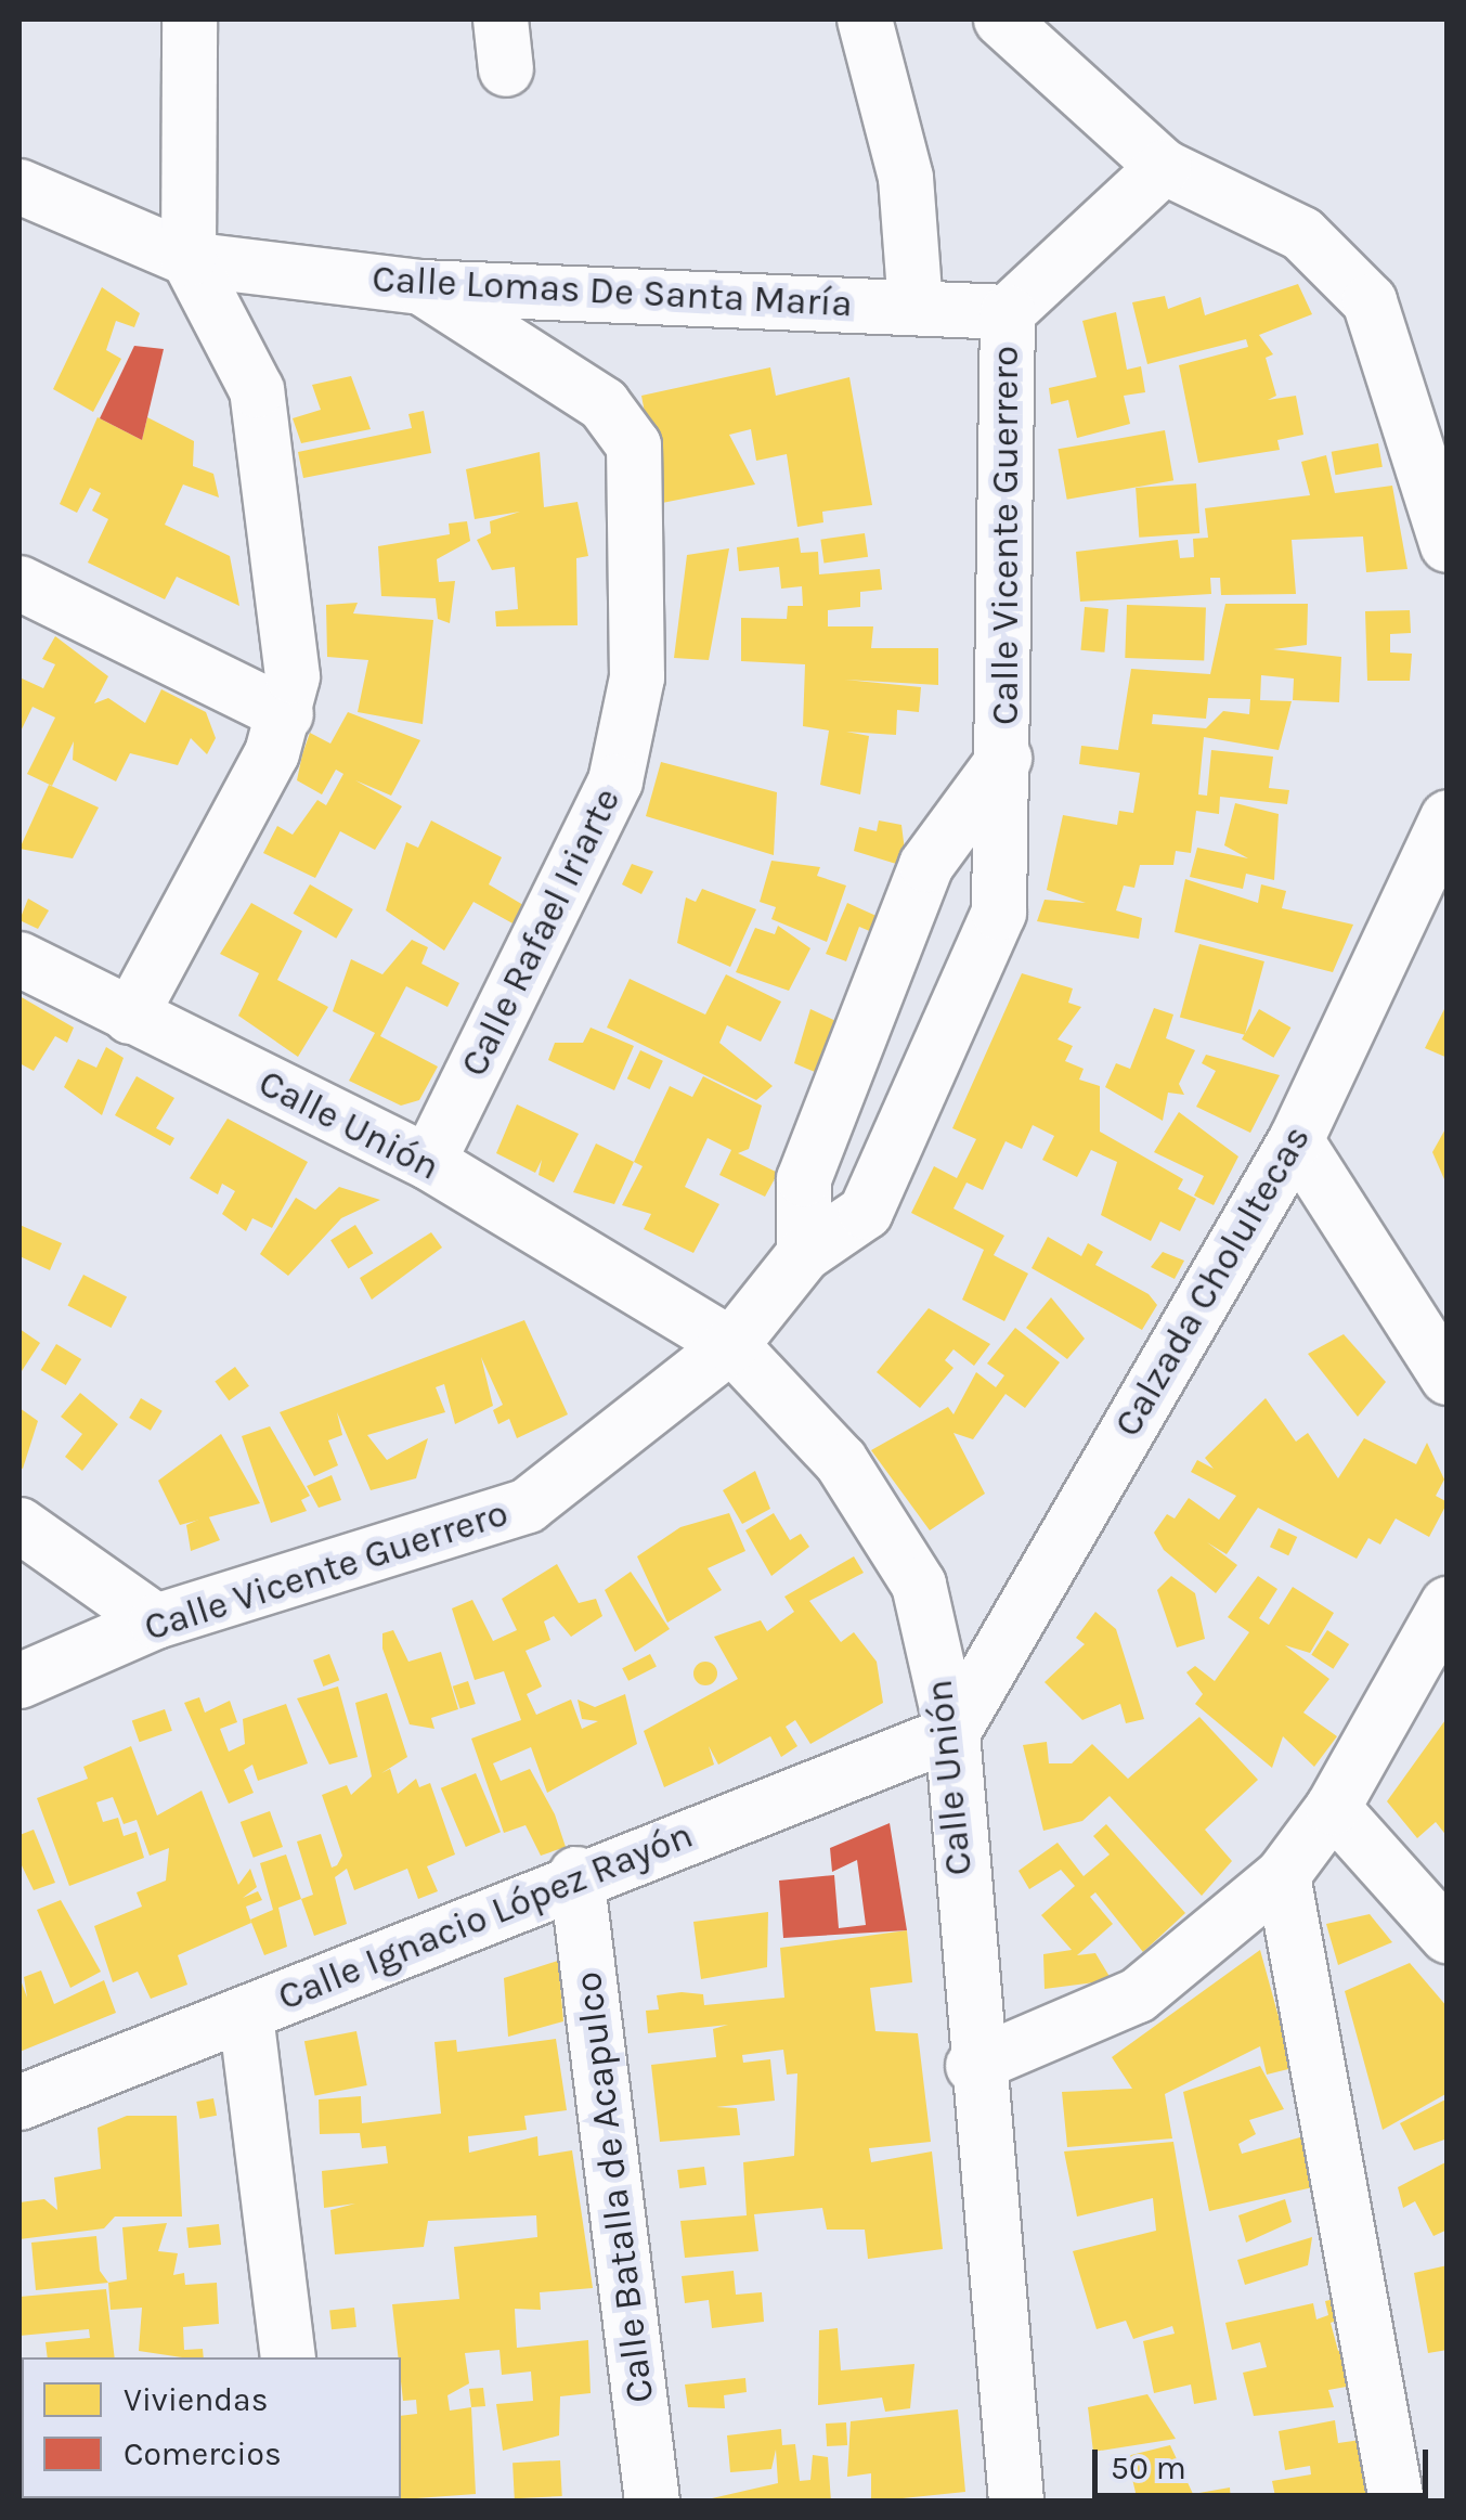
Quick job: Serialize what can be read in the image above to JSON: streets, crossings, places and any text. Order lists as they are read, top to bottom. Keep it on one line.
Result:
{"streets":{"street":["Calle Lomas De Santa María","Calle Vicente Guerrero","Calle Rafael Iriarte","Calle Unión","Calzada Cholultecas","Calle Ignacio López Rayón","Calle Batalla de Acapulco"]},"crossings":[["Calle Lomas De Santa María","Calle Vicente Guerrero"],["Calle Lomas De Santa María","Calle Rafael Iriarte"],["Calle Vicente Guerrero","Calle Unión"],["Calle Rafael Iriarte","Calle Unión"],["Calle Unión","Calzada Cholultecas"],["Calle Unión","Calle Ignacio López Rayón"],["Calzada Cholultecas","Calle Ignacio López Rayón"],["Calle Ignacio López Rayón","Calle Batalla de Acapulco"]],"legend":["Viviendas","Comercios"],"scale_bar":"50 m"}
